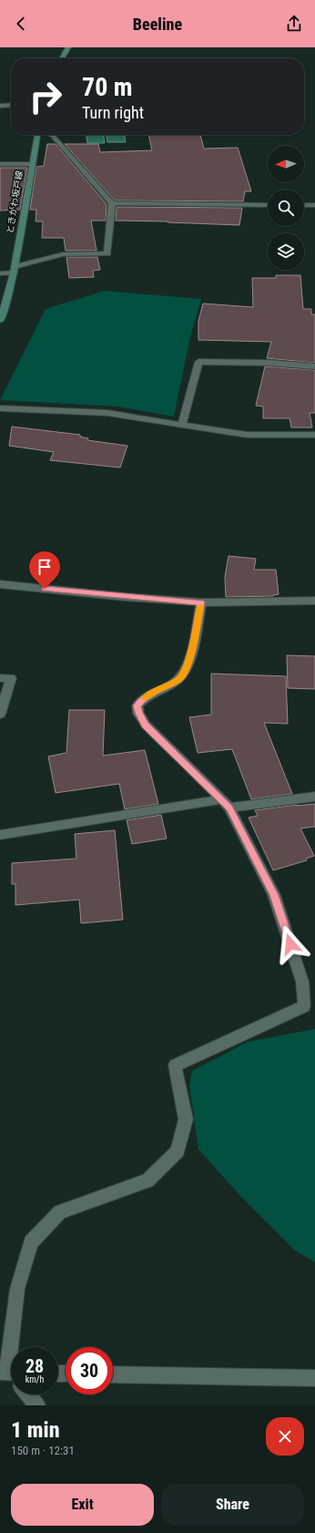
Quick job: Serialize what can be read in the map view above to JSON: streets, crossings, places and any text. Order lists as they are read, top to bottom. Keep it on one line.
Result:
{"streets":{"main road":["ときがわ坂戸線"]},"north":"left","page":{"header":"Beeline","turn":["70 m","Turn right"],"speed":"28 km/h","limit":"30","heading":["1 min","150 m · 12:31"],"buttons":["Exit","Share"]}}
